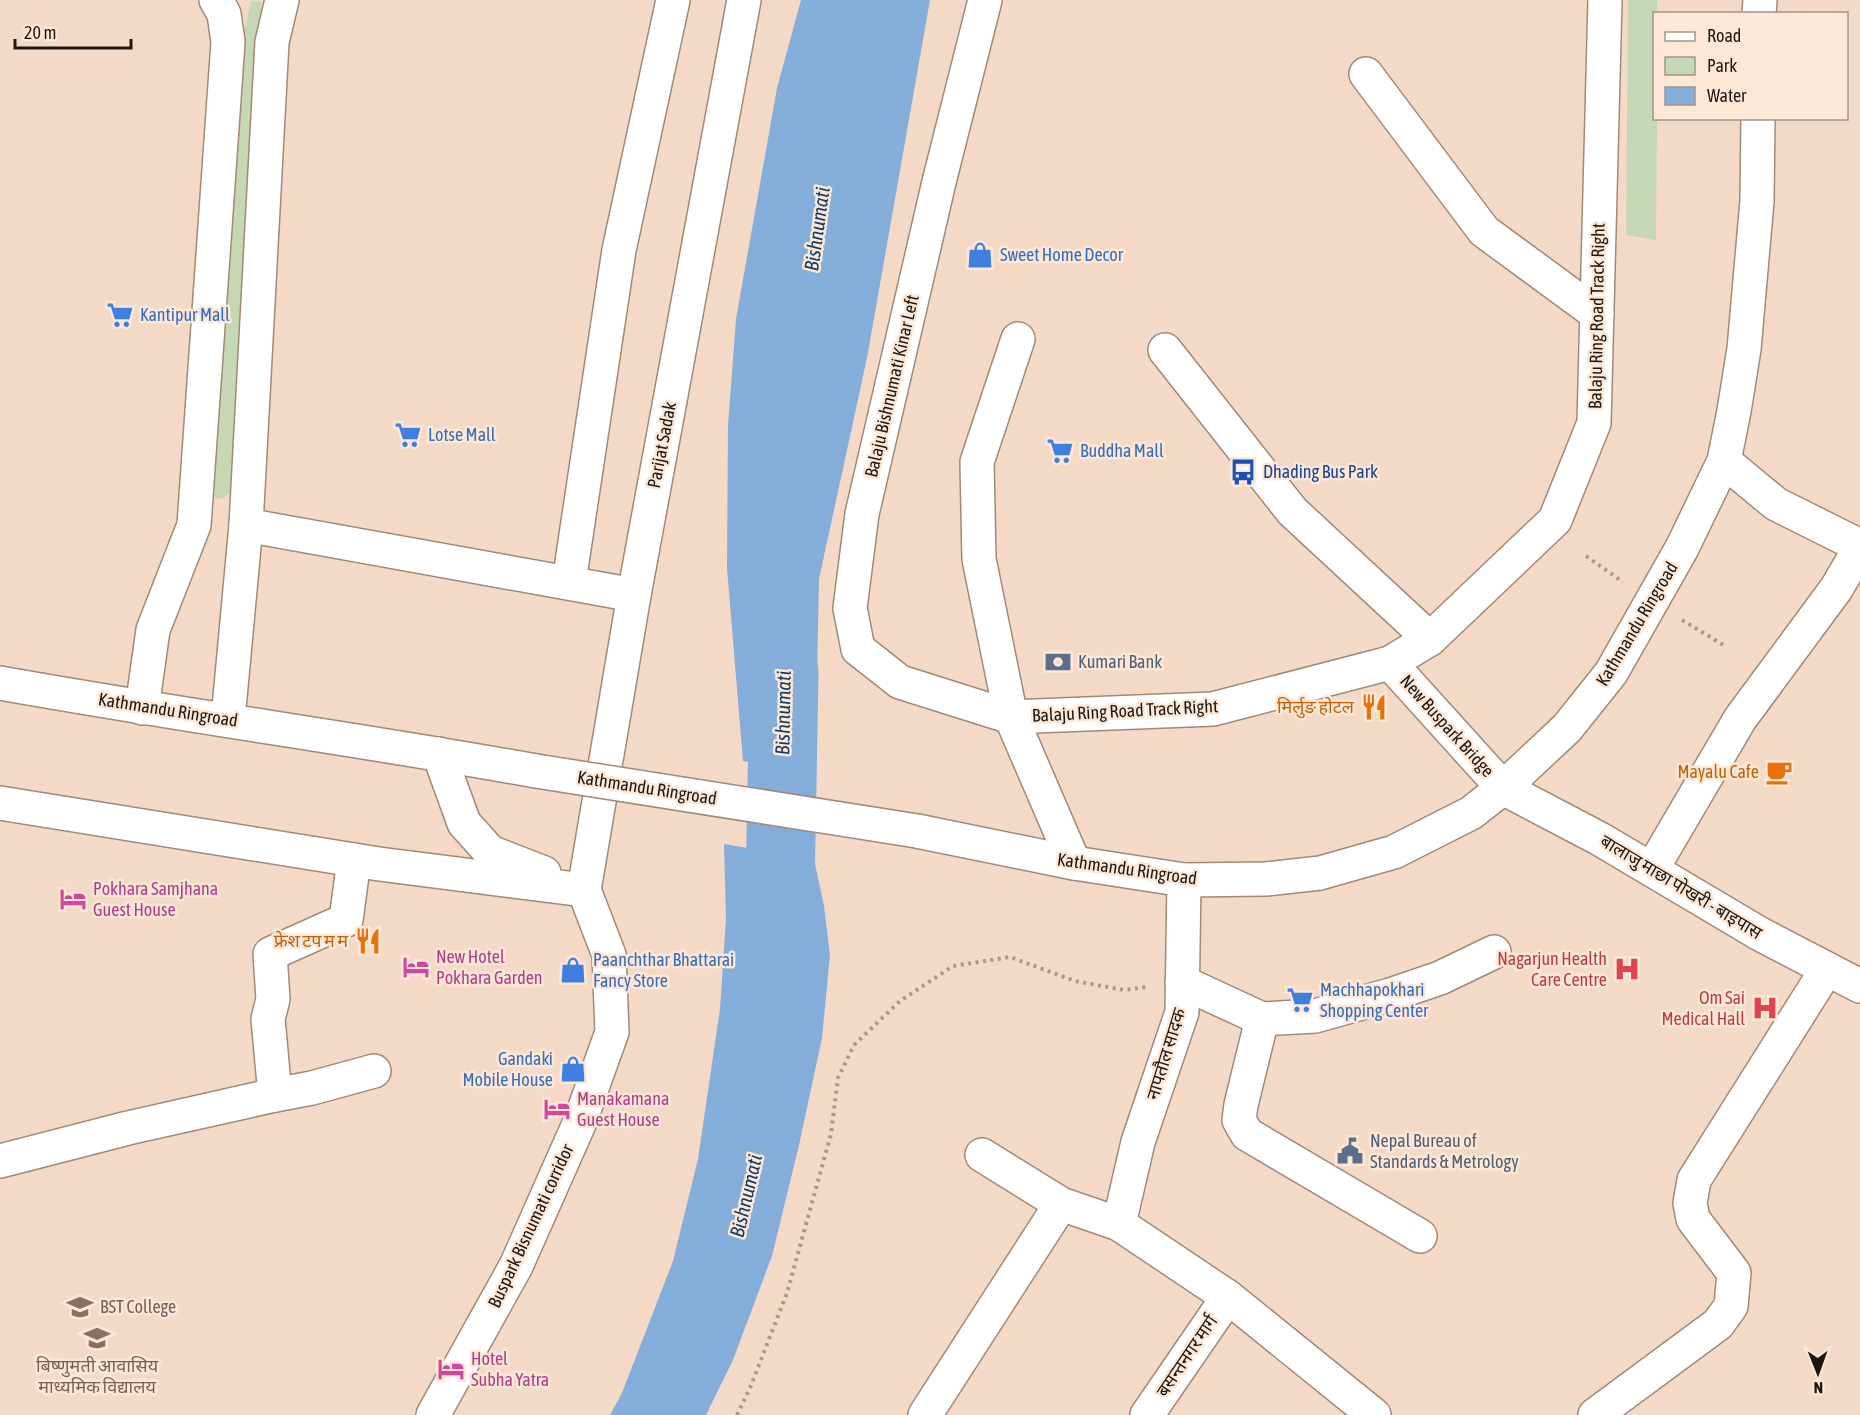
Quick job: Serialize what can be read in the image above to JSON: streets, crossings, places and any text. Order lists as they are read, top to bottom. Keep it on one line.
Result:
{"streets":{"main road":["Balaju Ring Road Track Right","Balaju Bishnumati Kinar Left","Parijat Sadak","Kathmandu Ringroad","New Buspark Bridge","बालाजु माछा पोखरी - बाइपास","नापतौल सादक","Buspark Bisnumati corridor","बसन्तनगर मार्ग"]},"crossings":[["Balaju Ring Road Track Right","Balaju Bishnumati Kinar Left"],["Balaju Ring Road Track Right","New Buspark Bridge"],["Parijat Sadak","Buspark Bisnumati corridor"],["Kathmandu Ringroad","New Buspark Bridge"],["Kathmandu Ringroad","बालाजु माछा पोखरी - बाइपास"],["Kathmandu Ringroad","नापतौल सादक"],["New Buspark Bridge","बालाजु माछा पोखरी - बाइपास"]],"water":["Bishnumati"],"places":{"shop":["Sweet Home Decor","Paanchthar Bhattarai Fancy Store","Gandaki Mobile House"],"supermarket":["Kantipur Mall","Lotse Mall","Buddha Mall","Machhapokhari Shopping Center"],"bus stop":["Dhading Bus Park"],"bank":["Kumari Bank"],"restaurant":["मिर्लुङ होटल","फ्रेश टप म म"],"cafe":["Mayalu Cafe"],"hotel":["Pokhara Samjhana Guest House","New Hotel Pokhara Garden","Manakamana Guest House","Hotel Subha Yatra"],"hospital":["Nagarjun Health Care Centre","Om Sai Medical Hall"],"public building":["Nepal Bureau of Standards & Metrology"],"school or university":["BST College","बिष्णुमती आवासिय माध्यमिक विद्यालय"]},"legend":["Road","Park","Water"],"scale_bar":"20 m","north":"bottom"}
